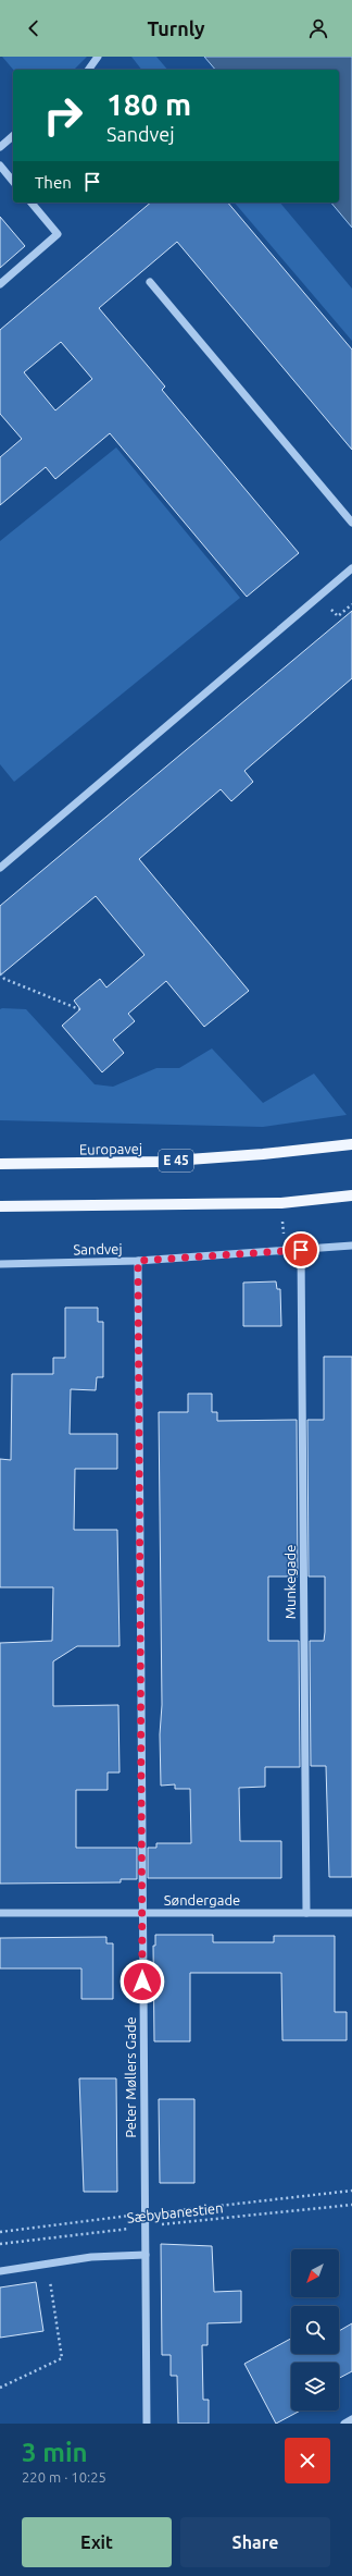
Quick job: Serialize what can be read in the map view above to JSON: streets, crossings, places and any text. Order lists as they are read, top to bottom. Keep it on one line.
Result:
{"streets":{"main road":["Europavej","E 45"],"street":["Sandvej","Munkegade","Søndergade","Peter Møllers Gade"],"path":["Sæbybanestien"]},"crossings":[["Sandvej","Munkegade"],["Sandvej","Peter Møllers Gade"],["Munkegade","Søndergade"],["Søndergade","Peter Møllers Gade"],["Peter Møllers Gade","Sæbybanestien"]],"north":"bottom left","page":{"header":"Turnly","turn":["180 m","Sandvej"],"then":"Then","heading":["3 min","220 m · 10:25"],"buttons":["Exit","Share"]}}
